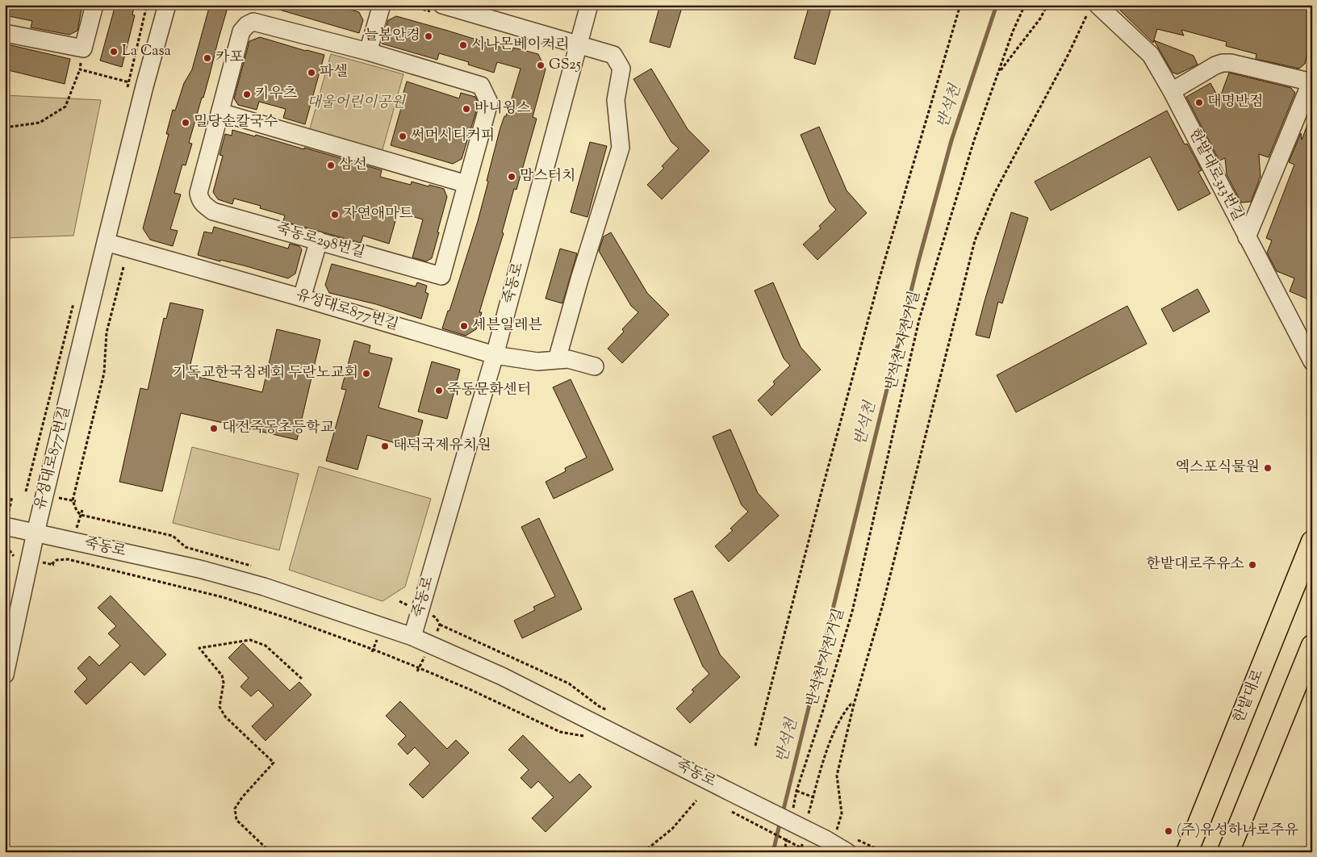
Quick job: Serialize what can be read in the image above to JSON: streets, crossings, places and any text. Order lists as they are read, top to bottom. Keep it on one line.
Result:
{"streets":{"main road":["한밭대로"],"street":["한밭대로313번길","죽동로298번길","죽동로","유성대로877번길"],"path":["반석천 자전거길"]},"crossings":[["죽동로","유성대로877번길"]],"water":["반석천"],"parks":["대울어린이공원"],"places":["늘봄안경","시나몬베이커리","La Casa","카포","GS25","파셀","키우츠","대명반점","바니윙스","밀당손칼국수","써머시티커피","삼선","맘스터치","자연애마트","세븐일레븐","기독교한국침례회 두란노교회","죽동문화센터","대전죽동초등학교","대덕국제유치원","엑스포식물원","한밭대로주유소","(주)유성하나로주유"]}
